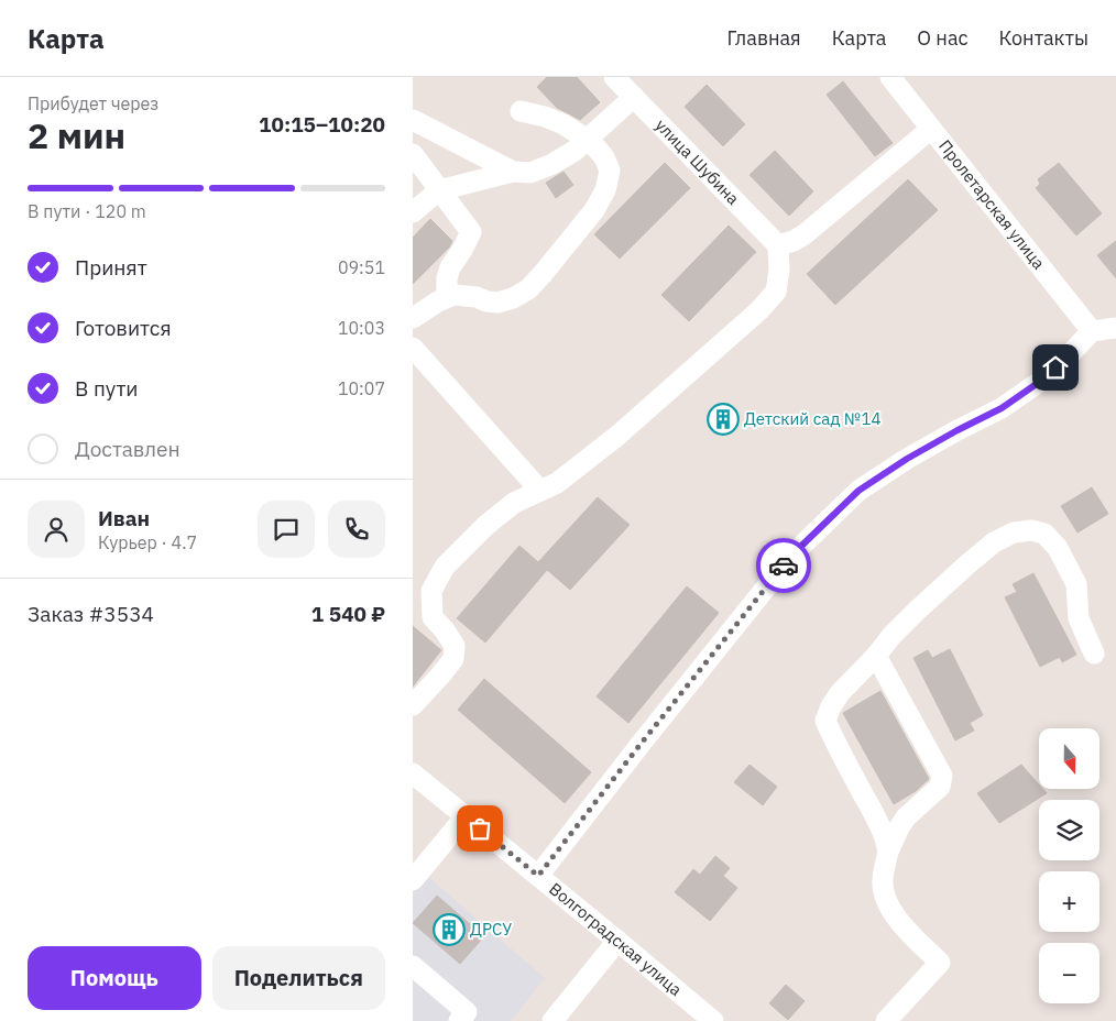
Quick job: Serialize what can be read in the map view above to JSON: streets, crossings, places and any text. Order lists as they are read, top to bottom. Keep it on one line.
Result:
{"streets":{"street":["улица Шубина","Пролетарская улица","Волгоградская улица"]},"places":{"building":["Детский сад №14","ДРСУ"]},"north":"bottom","page":{"header":"Карта","nav":["Главная","Карта","О нас","Контакты"],"heading":["2 мин","Прибудет через","10:15–10:20"],"panel":["Иван","Курьер · 4.7","Заказ #3534","1 540 ₽"],"bar":"В пути · 120 m","list":[["Принят","09:51"],["Готовится","10:03"],["В пути","10:07"],"Доставлен"],"map_buttons":["+","−"],"buttons":["Помощь","Поделиться"]}}
